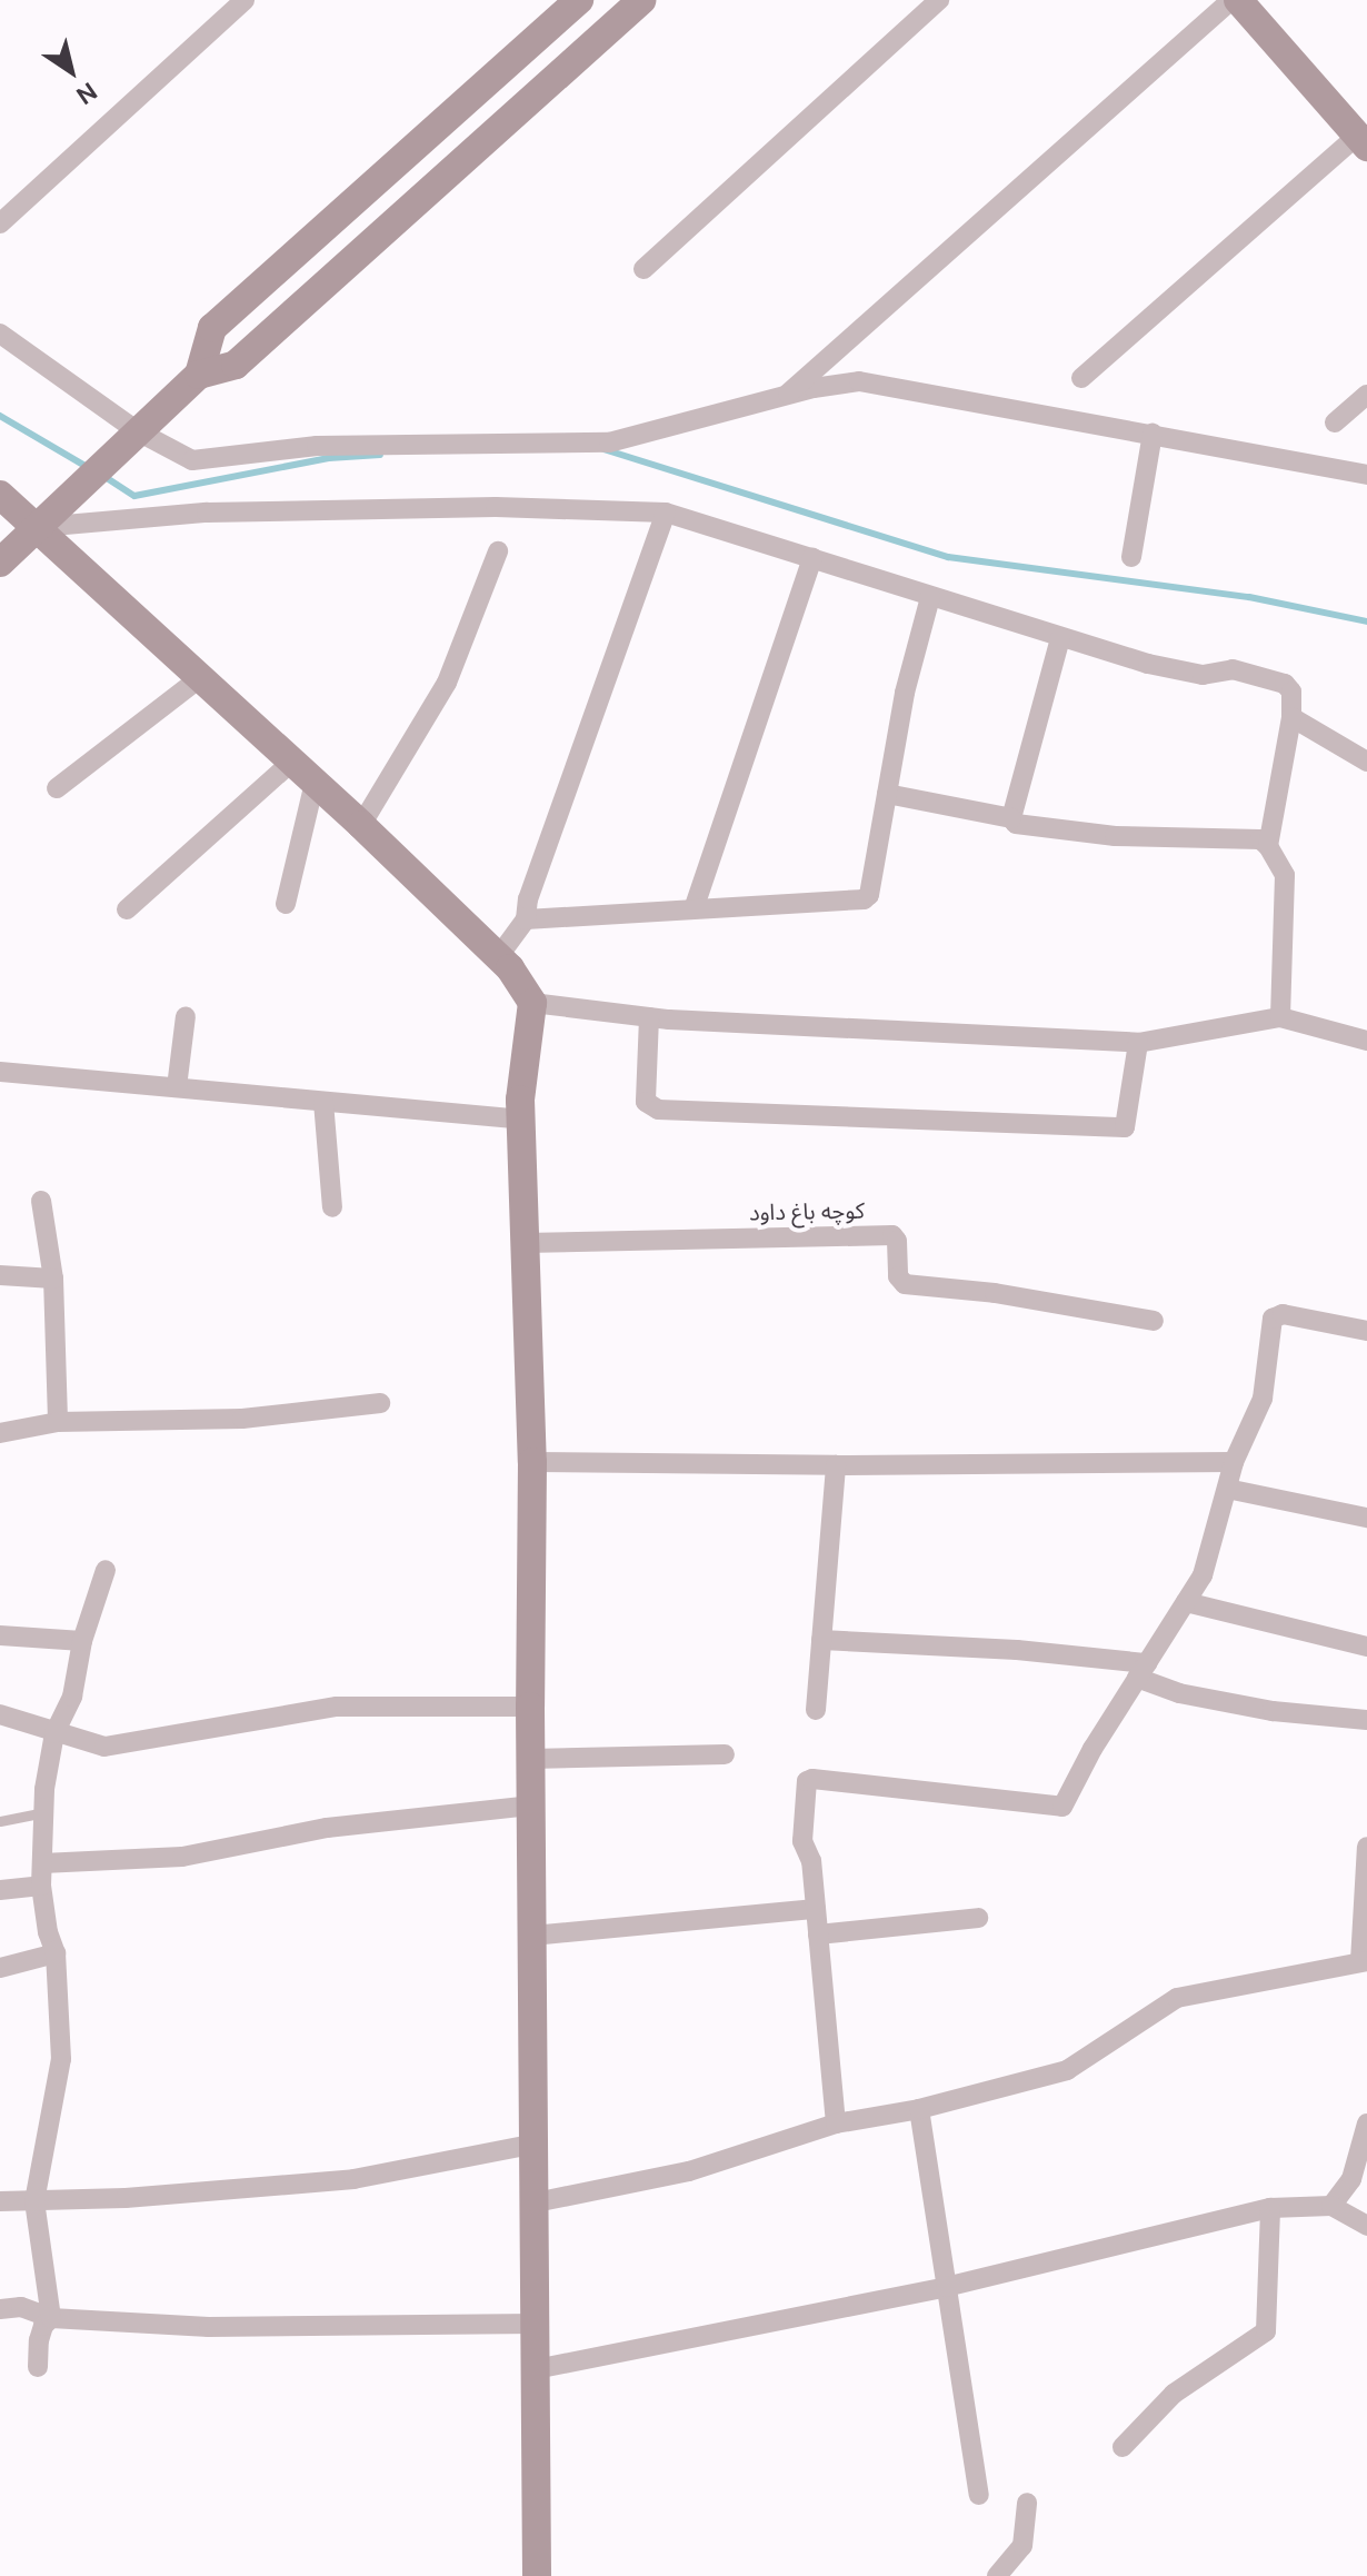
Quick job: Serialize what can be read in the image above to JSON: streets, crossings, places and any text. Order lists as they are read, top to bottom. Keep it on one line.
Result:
{"streets":{"street":["کوچه باغ داود"]},"north":"bottom right"}
